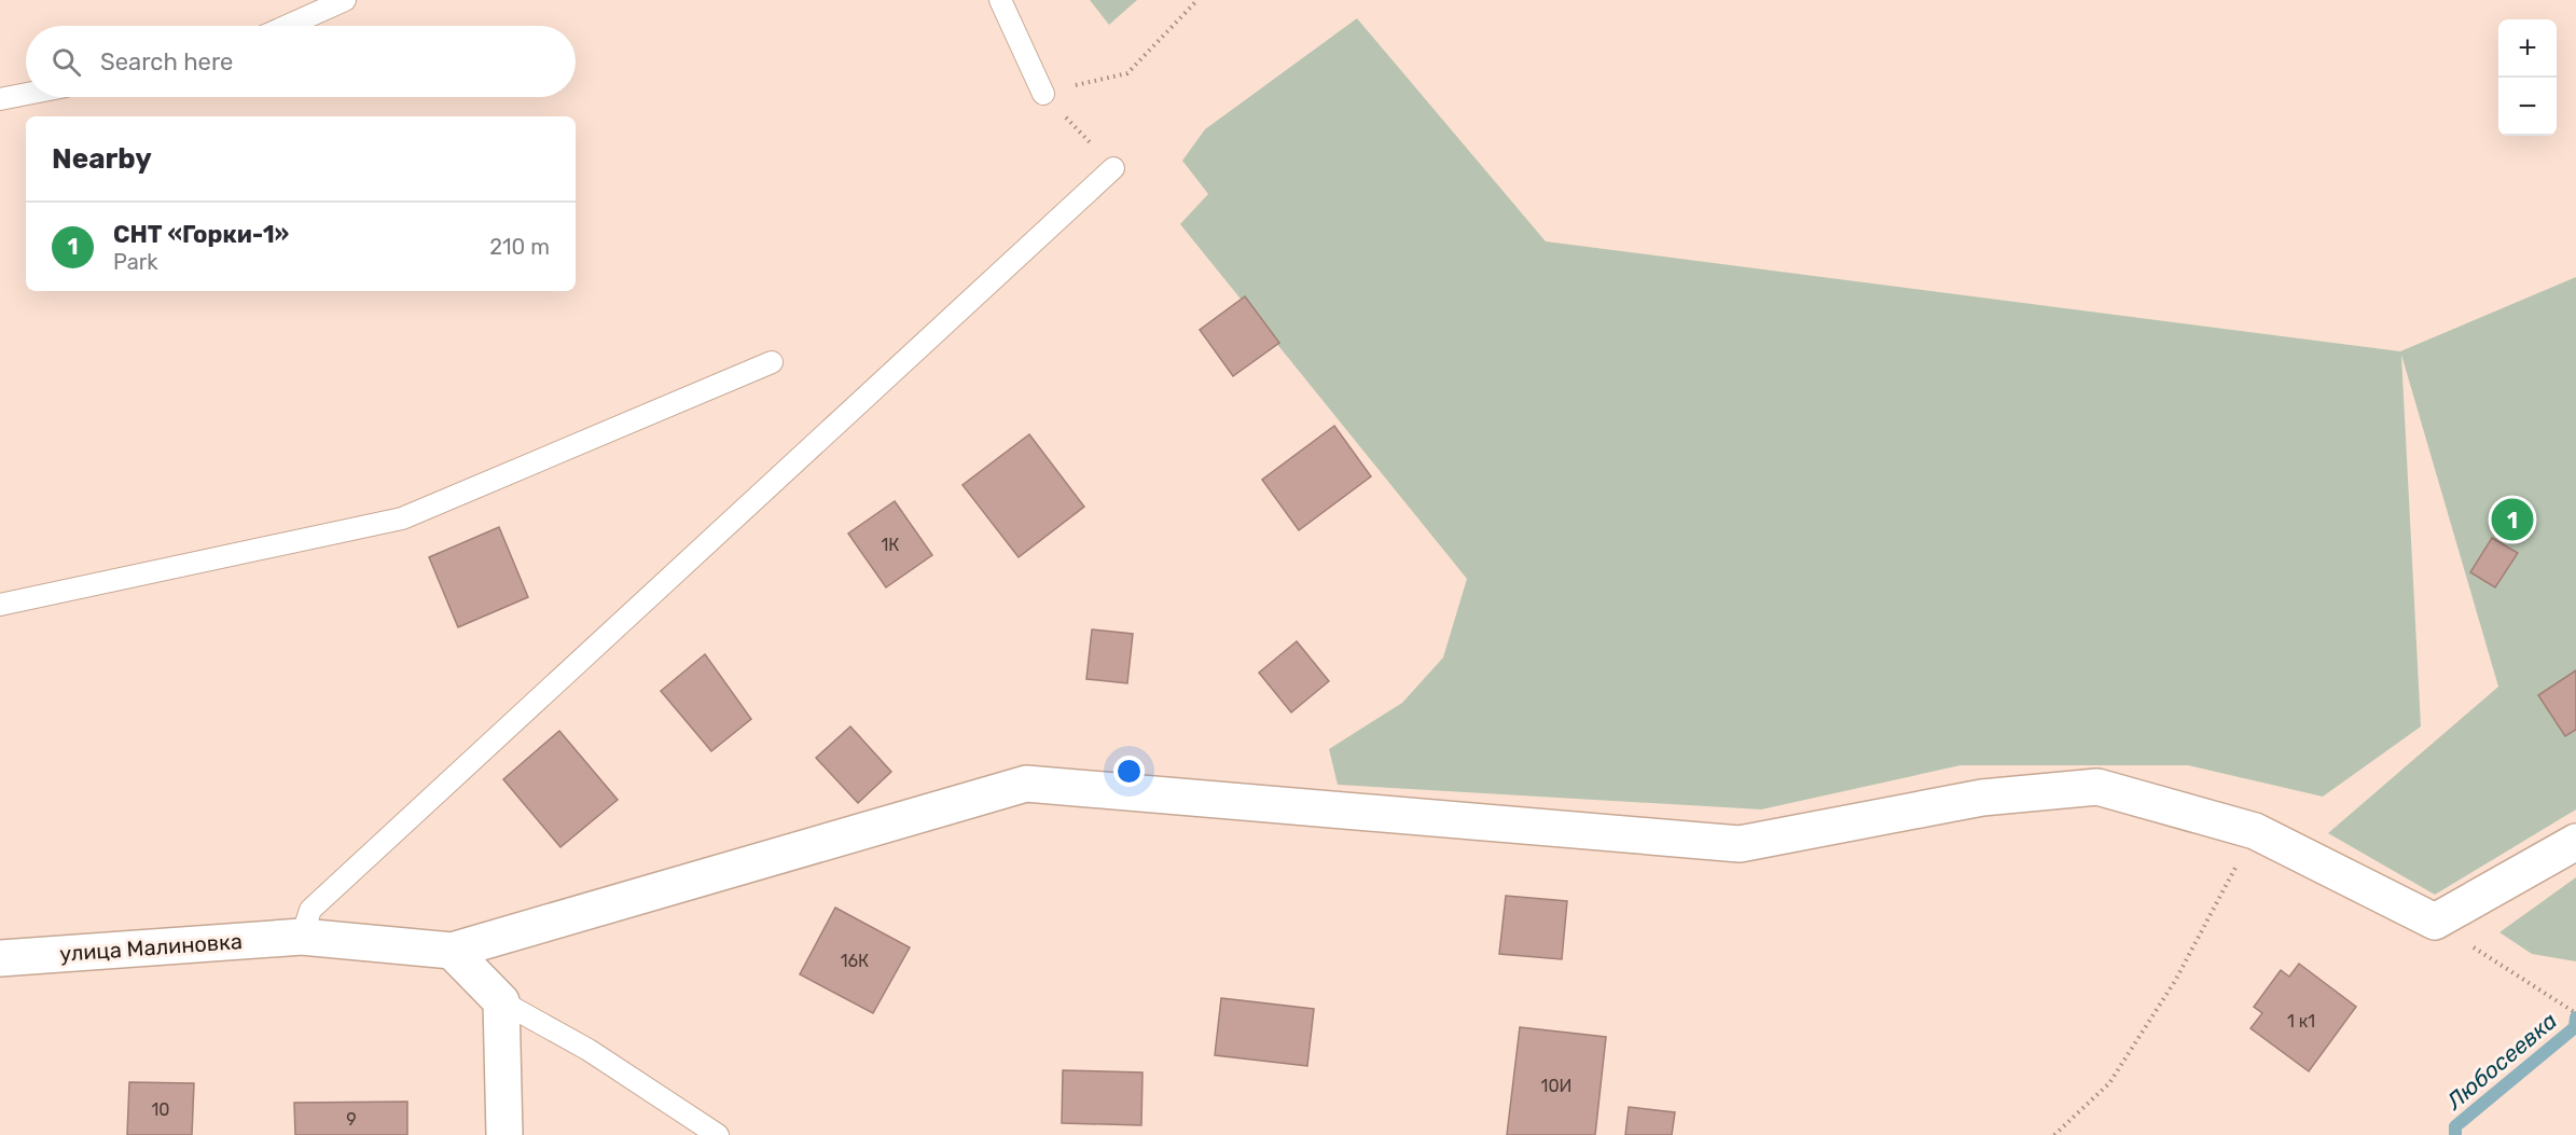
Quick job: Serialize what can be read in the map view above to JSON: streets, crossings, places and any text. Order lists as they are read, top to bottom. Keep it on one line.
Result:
{"streets":{"street":["улица Малиновка"]},"water":["Любосеевка"],"house_numbers":["1К","16К","1 к1","10И","10","9"],"page":{"map_buttons":["+","−"],"search":"Search here","heading":"Nearby","list":[{"mark":"1","name":"СНТ «Горки-1»","note":"Park","value":"210 m"}],"pins":"1"}}
